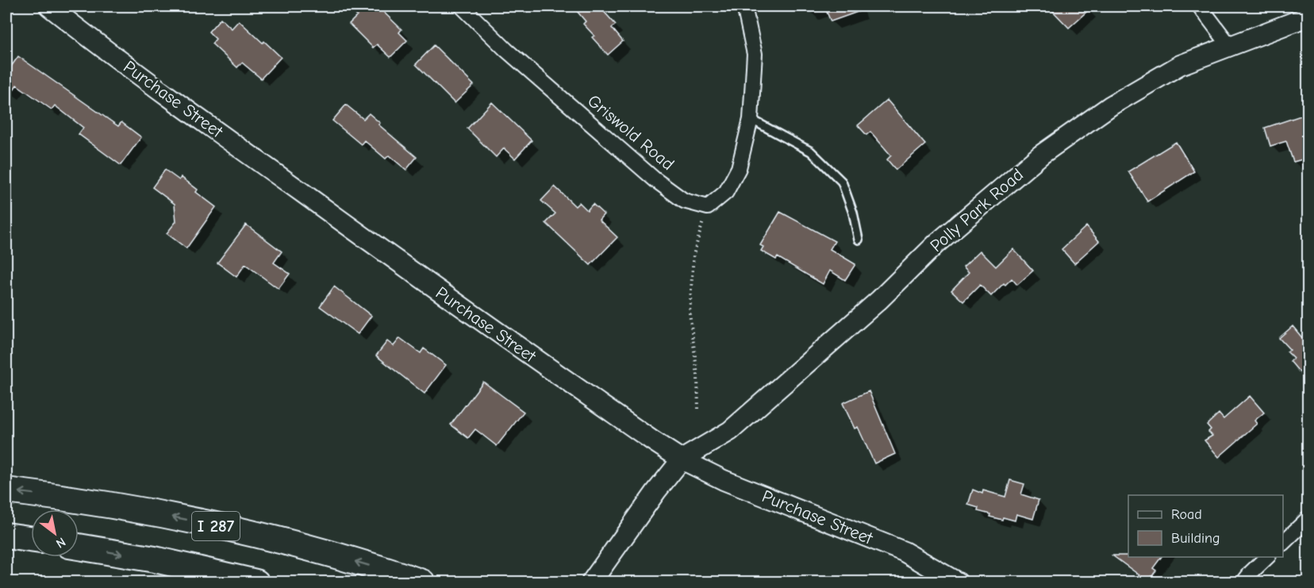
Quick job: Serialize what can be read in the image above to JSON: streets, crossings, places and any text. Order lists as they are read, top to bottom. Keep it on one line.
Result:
{"streets":{"highway":["I 287"],"main road":["Purchase Street","Polly Park Road"],"street":["Griswold Road"]},"crossings":[["Purchase Street","Polly Park Road"]],"legend":["Road","Building"],"north":"bottom right"}
